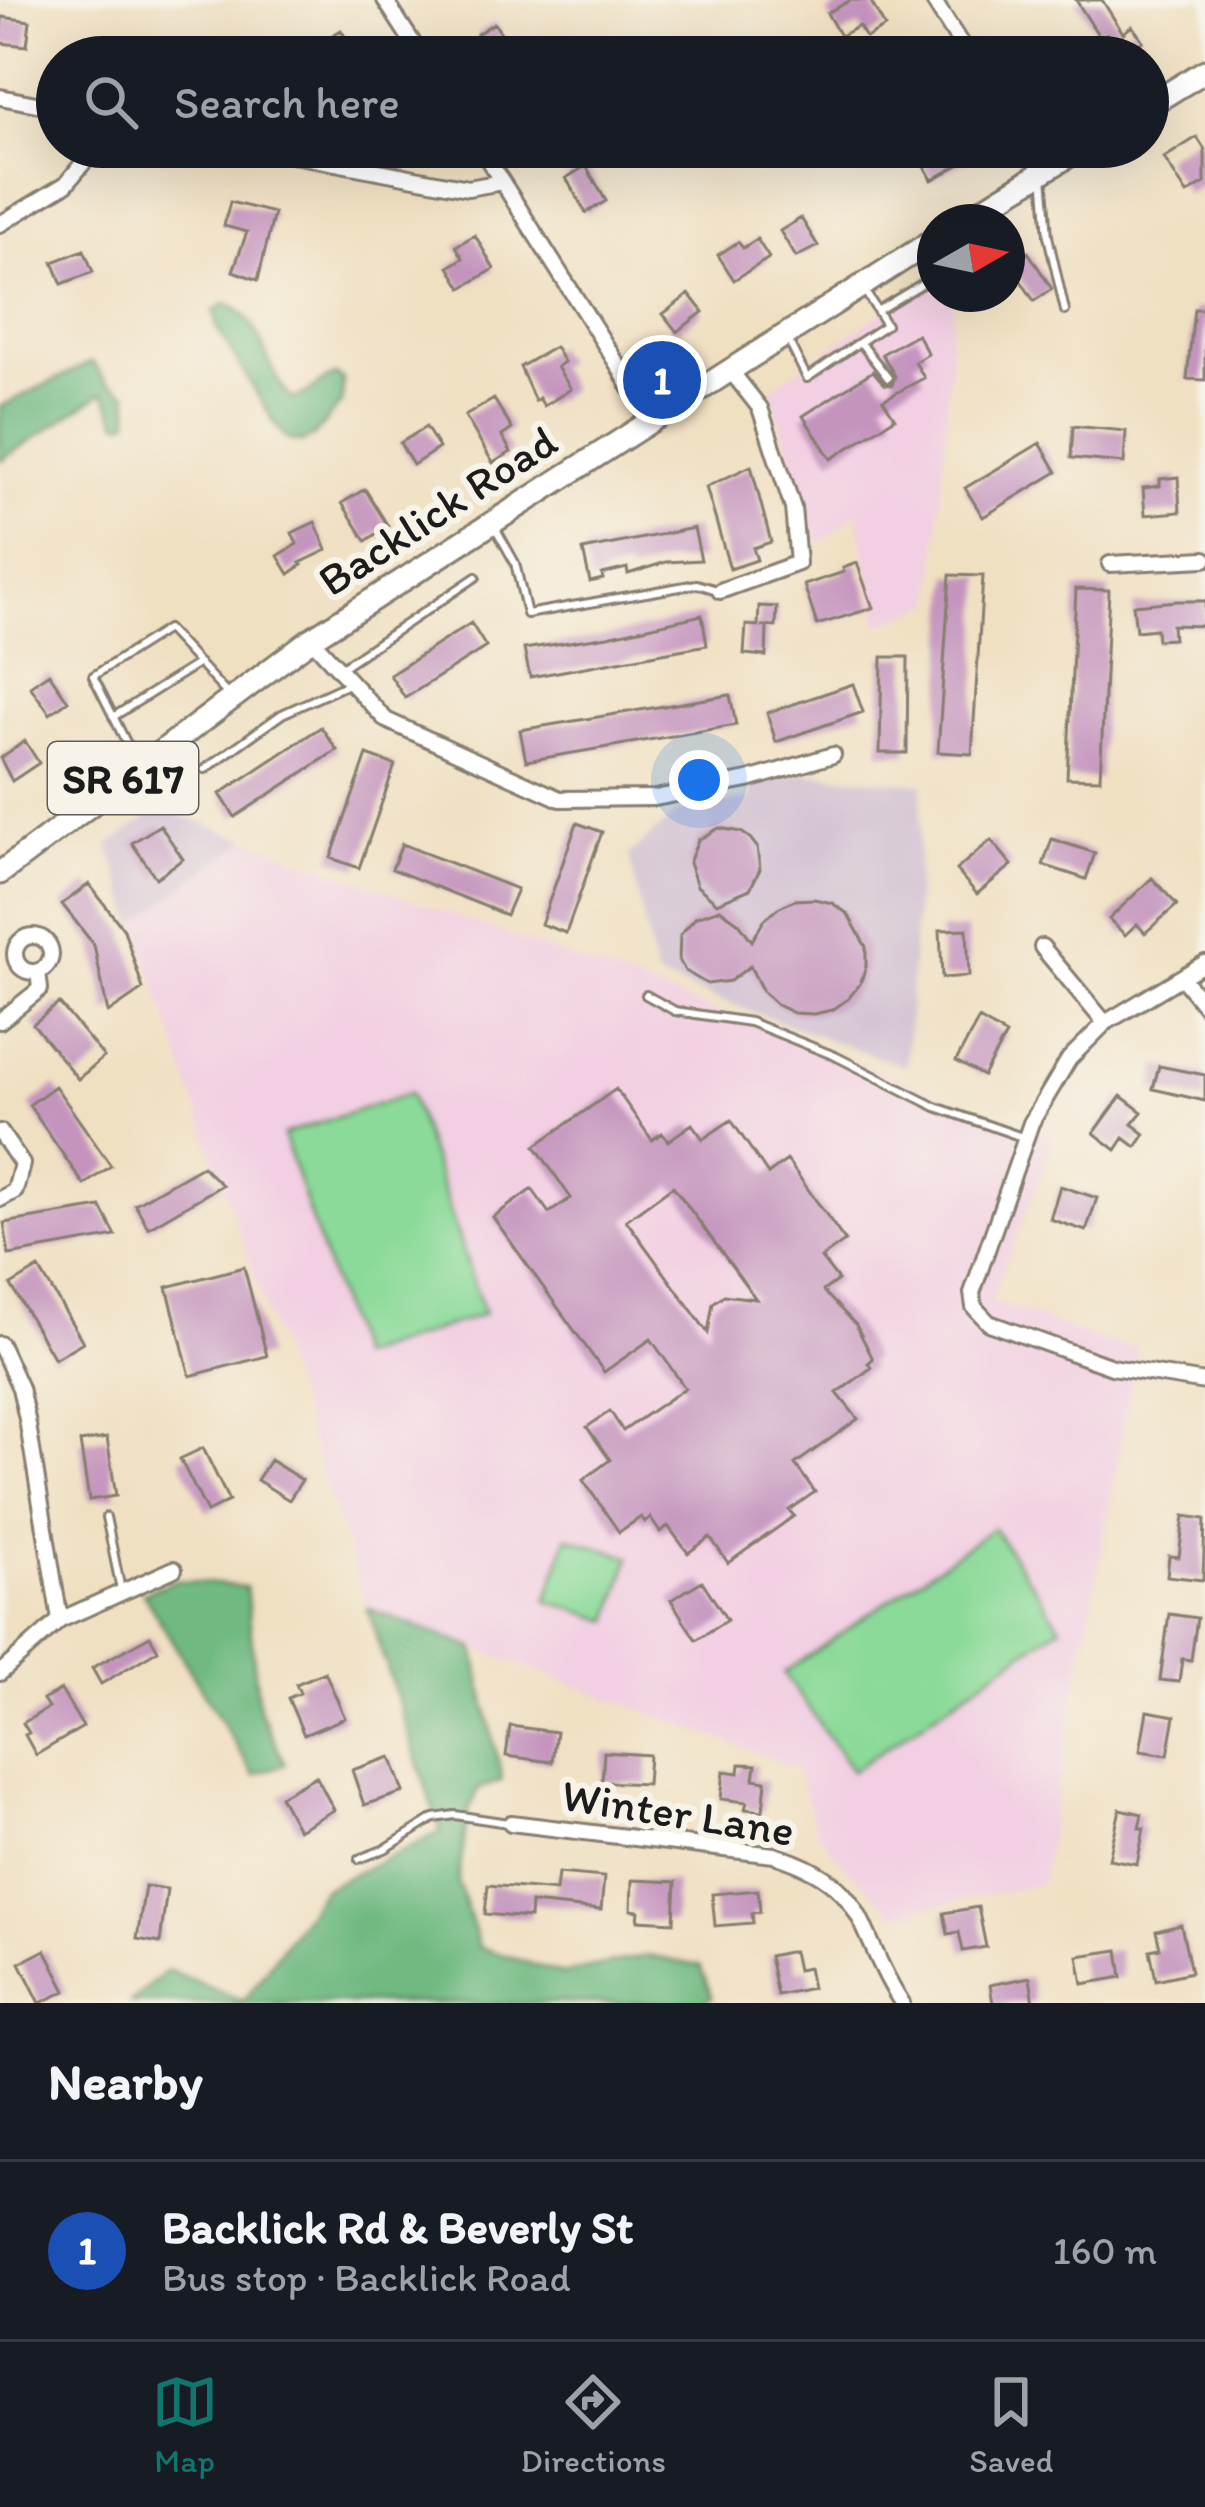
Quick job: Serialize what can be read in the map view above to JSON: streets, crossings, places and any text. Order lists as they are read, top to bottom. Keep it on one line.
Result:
{"streets":{"main road":["Backlick Road","SR 617"],"street":["Winter Lane"]},"north":"right","page":{"search":"Search here","pins":"1","heading":"Nearby","list":[{"mark":"1","name":"Backlick Rd & Beverly St","note":"Bus stop · Backlick Road","value":"160 m"}],"nav":["Map","Directions","Saved"]}}
